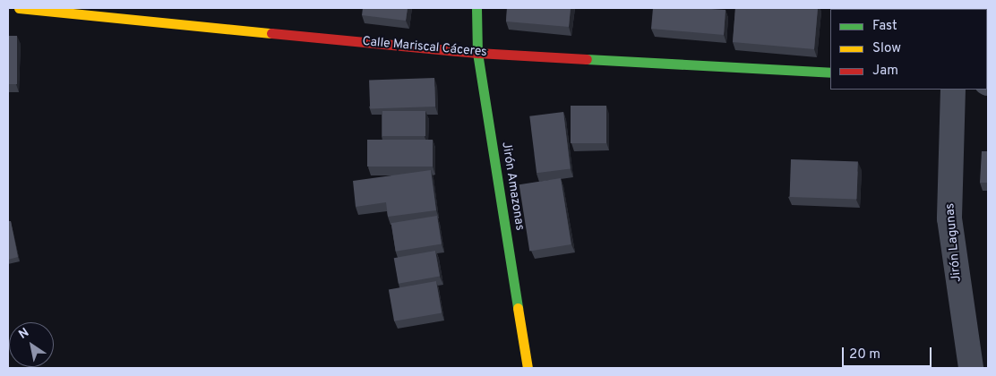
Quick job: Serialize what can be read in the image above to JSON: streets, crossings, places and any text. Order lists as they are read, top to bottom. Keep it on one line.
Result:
{"streets":{"street":["Calle Mariscal Cáceres","Jirón Amazonas","Jirón Lagunas"]},"crossings":[["Calle Mariscal Cáceres","Jirón Amazonas"]],"legend":["Fast","Slow","Jam"],"scale_bar":"20 m","north":"top left"}
